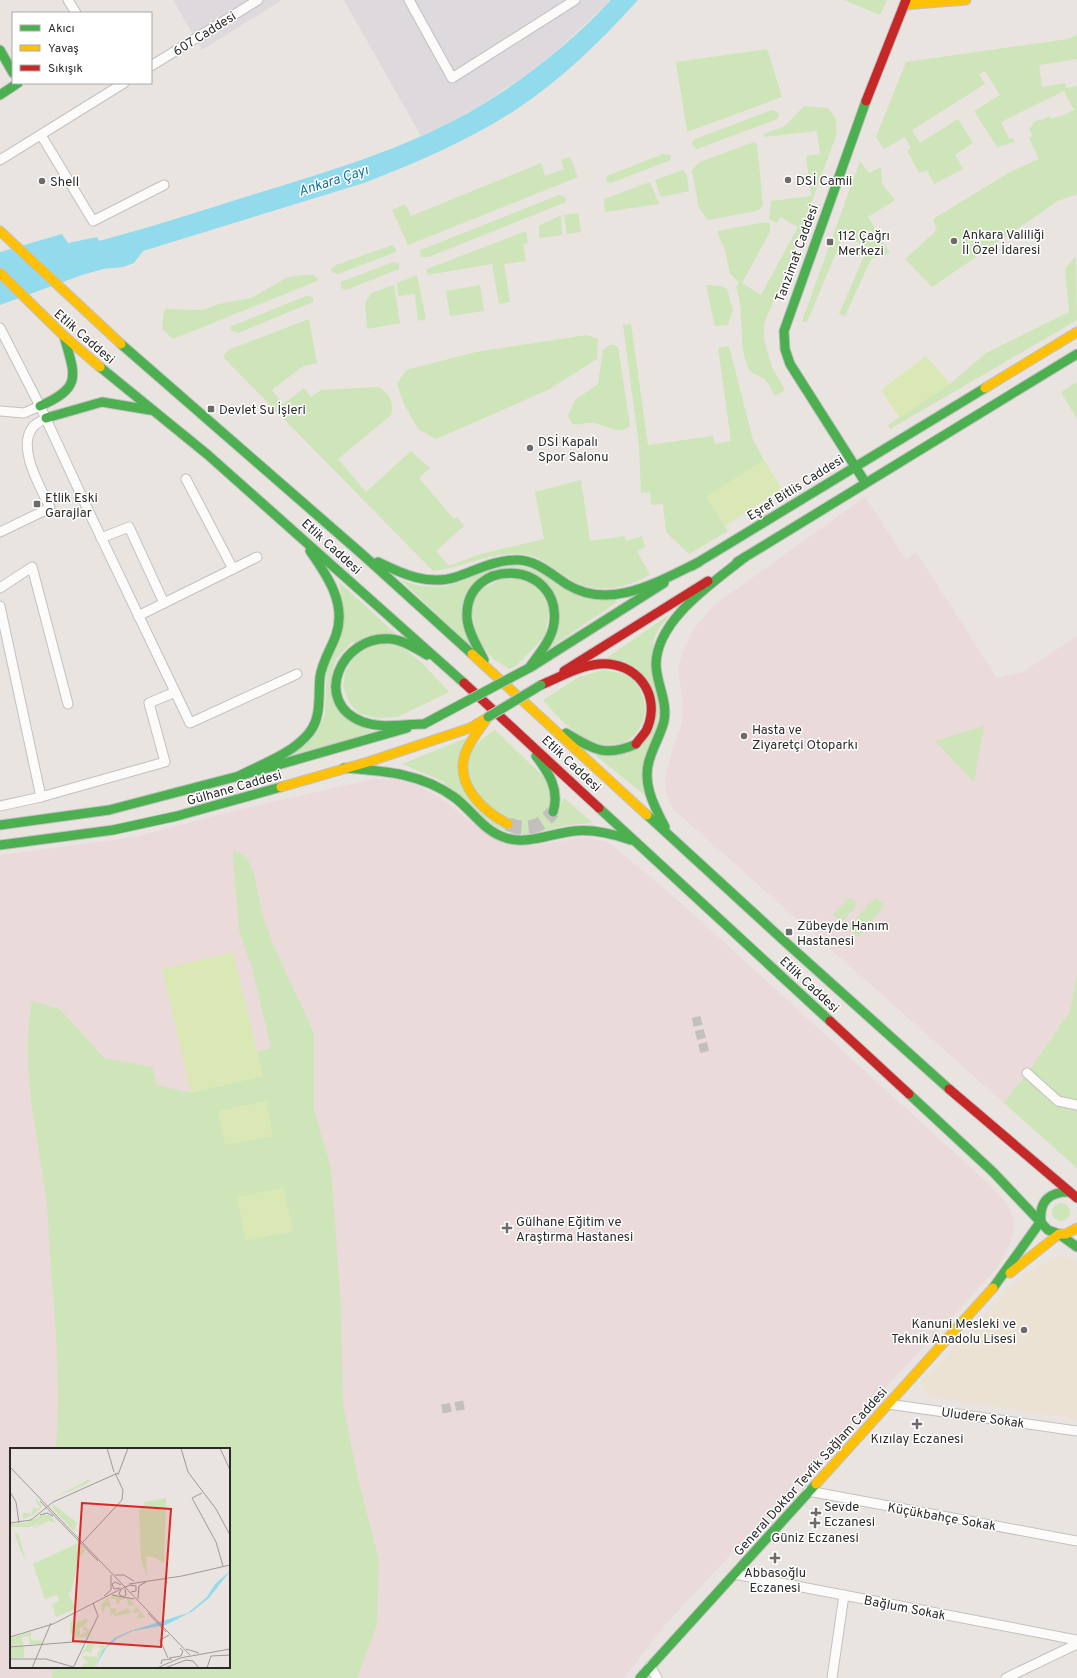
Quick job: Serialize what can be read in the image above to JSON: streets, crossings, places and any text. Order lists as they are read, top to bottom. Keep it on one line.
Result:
{"streets":{"main road":["Tanzimat Caddesi","Etlik Caddesi","Eşref Bitlis Caddesi","Gülhane Caddesi","General Doktor Tevfik Sağlam Caddesi"],"street":["607 Caddesi","Uludere Sokak","Küçükbahçe Sokak","Bağlum Sokak"]},"crossings":[["Tanzimat Caddesi","Eşref Bitlis Caddesi"],["Etlik Caddesi","General Doktor Tevfik Sağlam Caddesi"],["Eşref Bitlis Caddesi","Gülhane Caddesi"],["Uludere Sokak","General Doktor Tevfik Sağlam Caddesi"],["General Doktor Tevfik Sağlam Caddesi","Küçükbahçe Sokak"],["General Doktor Tevfik Sağlam Caddesi","Bağlum Sokak"]],"water":["Ankara Çayı"],"places":{"other":["DSİ Camii","Shell","Ankara Valiliği İl Özel İdaresi","DSİ Kapalı Spor Salonu","Hasta ve Ziyaretçi Otoparkı","Kanuni Mesleki ve Teknik Anadolu Lisesi"],"transit":["112 Çağrı Merkezi","Devlet Su İşleri","Etlik Eski Garajlar","Zübeyde Hanım Hastanesi"],"health":["Gülhane Eğitim ve Araştırma Hastanesi","Kızılay Eczanesi","Sevde Eczanesi","Güniz Eczanesi","Abbasoğlu Eczanesi"]},"legend":["Akıcı","Yavaş","Sıkışık"]}
